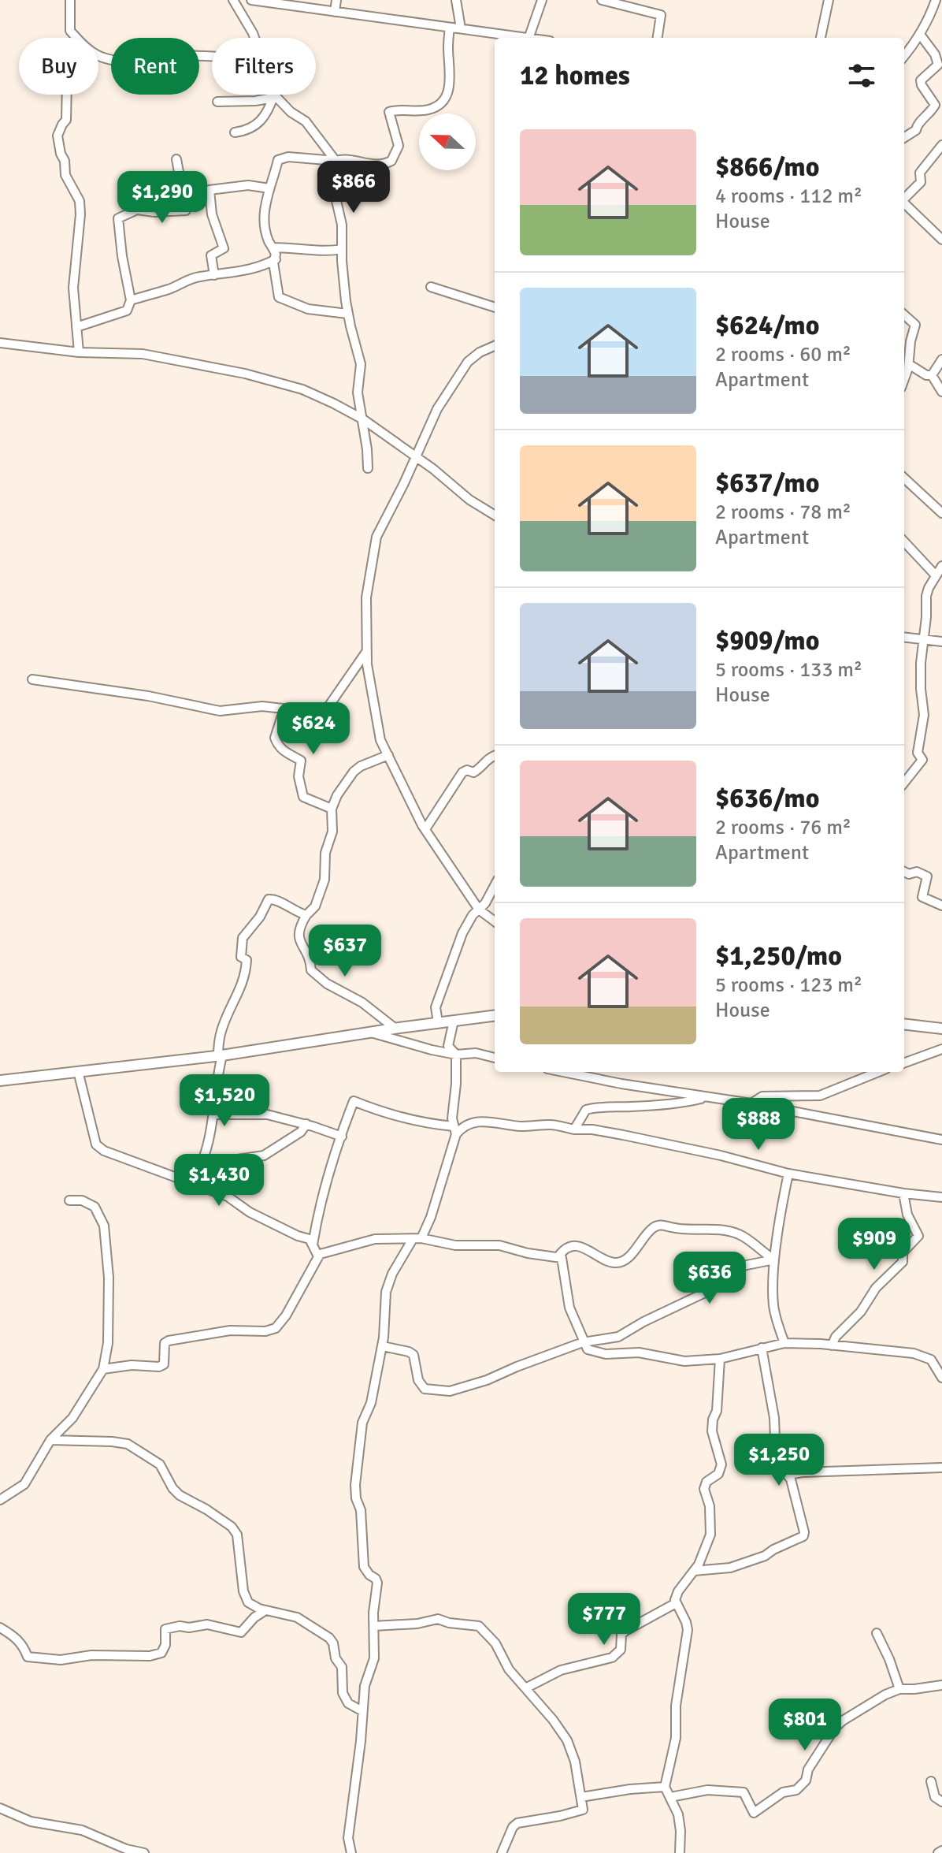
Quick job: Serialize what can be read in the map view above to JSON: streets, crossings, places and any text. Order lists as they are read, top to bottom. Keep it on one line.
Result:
{"north":"left","page":{"chip":["Buy","Rent","Filters"],"heading":"12 homes","list":[{"name":"$866/mo","note":"4 rooms · 112 m² · House"},{"name":"$624/mo","note":"2 rooms · 60 m² · Apartment"},{"name":"$637/mo","note":"2 rooms · 78 m² · Apartment"},{"name":"$909/mo","note":"5 rooms · 133 m² · House"},{"name":"$636/mo","note":"2 rooms · 76 m² · Apartment"},{"name":"$1,250/mo","note":"5 rooms · 123 m² · House"}],"price":["$866","$1,290","$624","$637","$1,520","$888","$1,430","$909","$636","$1,250","$777","$801"]}}
